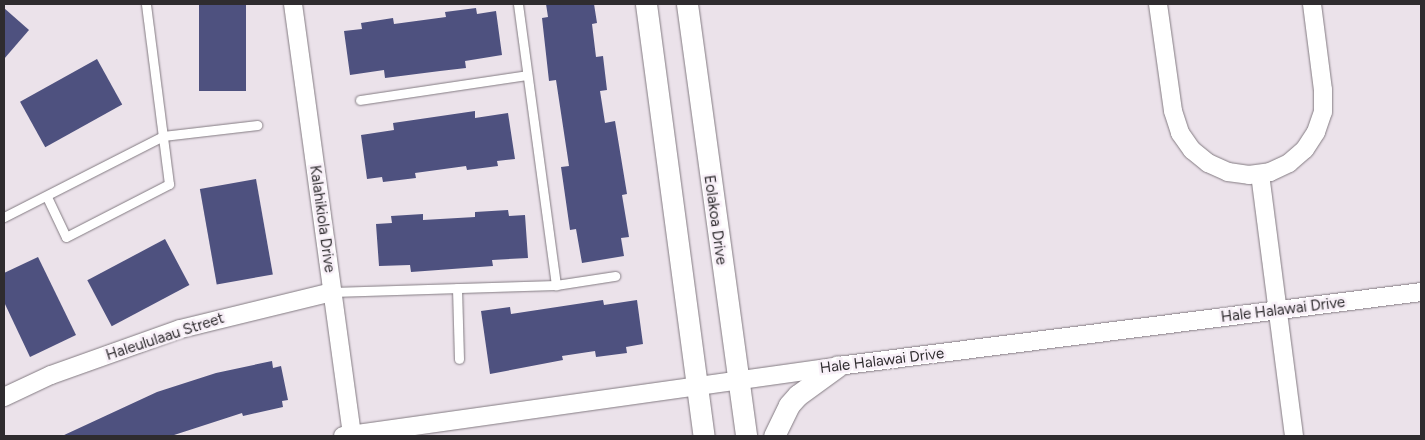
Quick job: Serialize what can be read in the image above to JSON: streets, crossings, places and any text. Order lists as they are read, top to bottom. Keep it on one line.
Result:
{"streets":{"street":["Kalahikiola Drive","Eolakoa Drive","Hale Halawai Drive","Haleululaau Street"]},"crossings":[["Kalahikiola Drive","Hale Halawai Drive"],["Kalahikiola Drive","Haleululaau Street"],["Eolakoa Drive","Hale Halawai Drive"]]}
